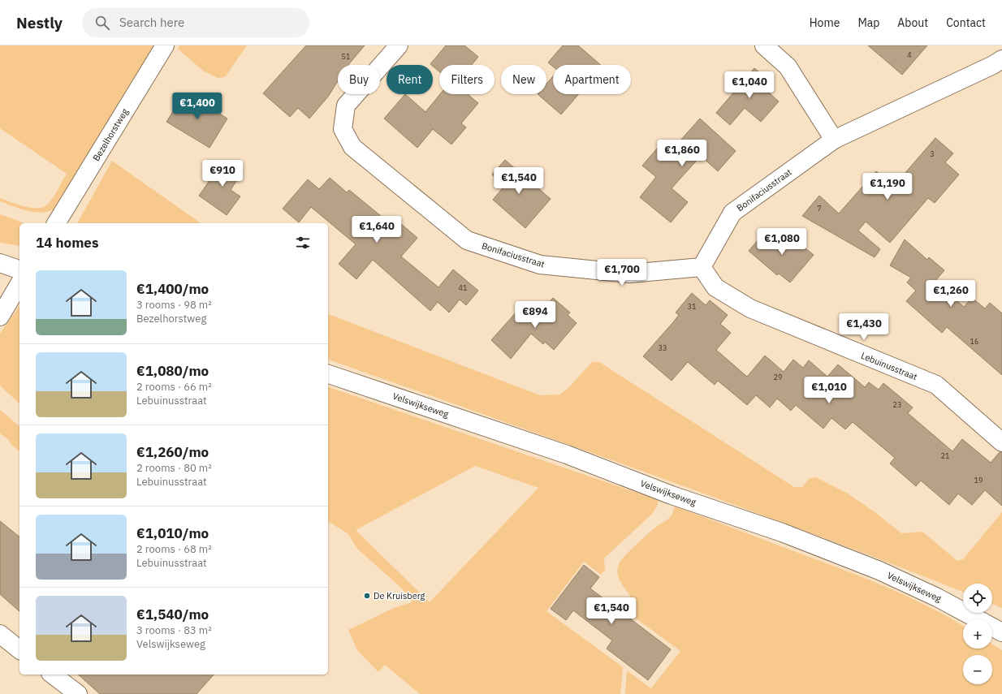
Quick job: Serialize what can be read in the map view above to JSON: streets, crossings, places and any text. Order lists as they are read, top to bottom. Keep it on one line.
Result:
{"streets":{"street":["Bezelhorstweg","Bonifaciusstraat","Lebuinusstraat","Velswijkseweg"]},"crossings":[["Bonifaciusstraat","Lebuinusstraat"]],"places":["De Kruisberg"],"house_numbers":["4","51","3","7","41","31","16","33","29","23","21","19"],"page":{"header":"Nestly","search":"Search here","nav":["Home","Map","About","Contact"],"chip":["Buy","Rent","Filters","New","Apartment"],"price":["€1,040","€1,400","€1,860","€910","€1,540","€1,190","€1,640","€1,080","€1,700","€1,260","€894","€1,430","€1,010","€1,540"],"heading":"14 homes","list":[{"name":"€1,400/mo","note":"3 rooms · 98 m² · Bezelhorstweg"},{"name":"€1,080/mo","note":"2 rooms · 66 m² · Lebuinusstraat"},{"name":"€1,260/mo","note":"2 rooms · 80 m² · Lebuinusstraat"},{"name":"€1,010/mo","note":"2 rooms · 68 m² · Lebuinusstraat"},{"name":"€1,540/mo","note":"3 rooms · 83 m² · Velswijkseweg"}],"map_buttons":["+","−"]}}
